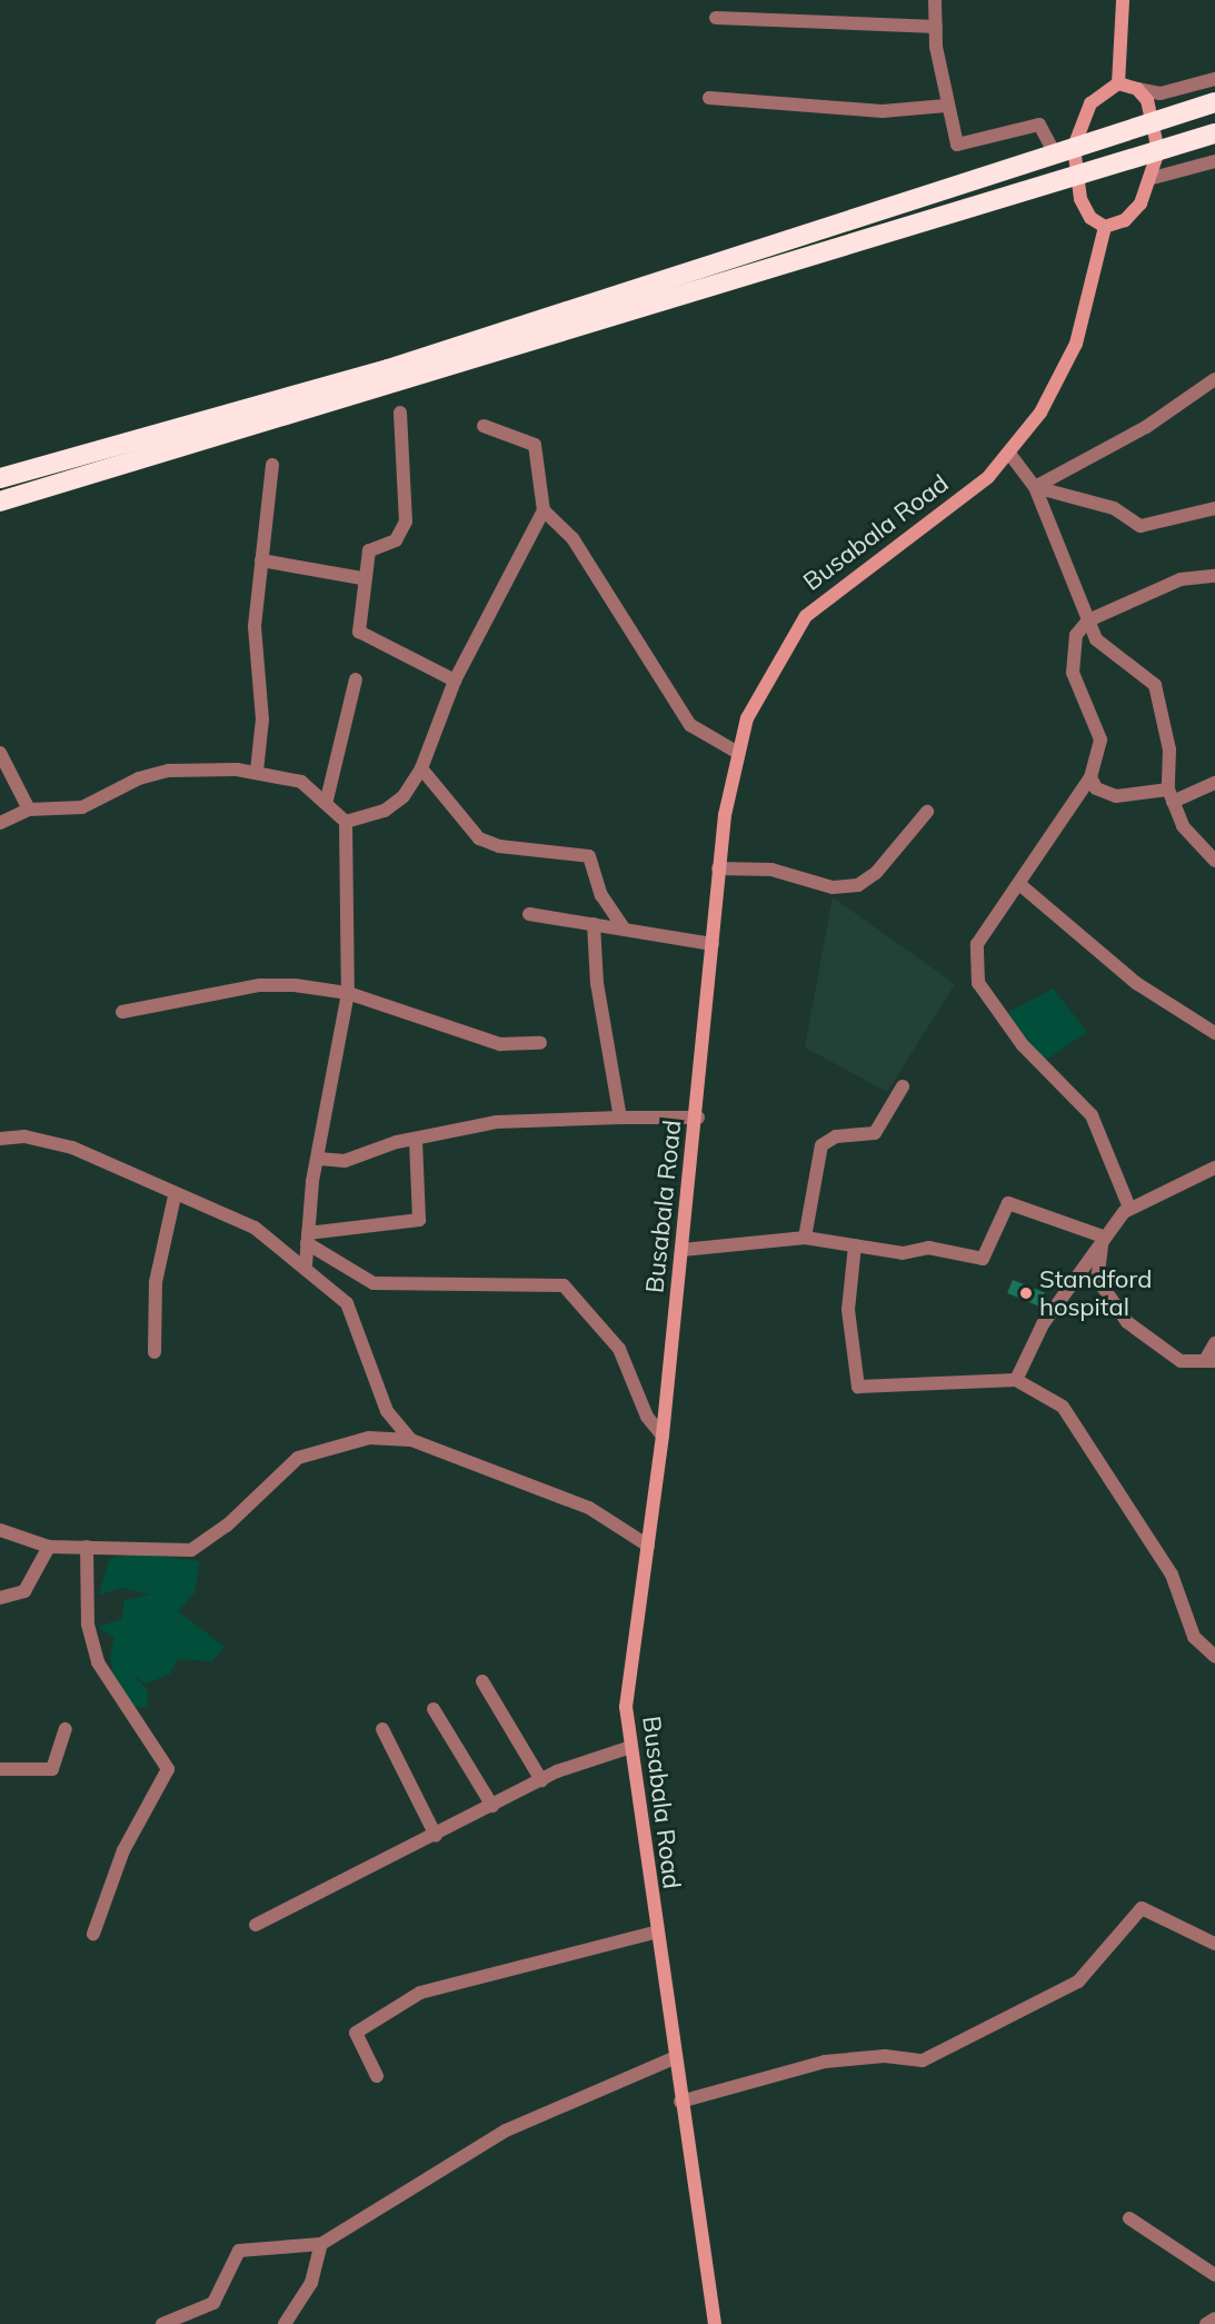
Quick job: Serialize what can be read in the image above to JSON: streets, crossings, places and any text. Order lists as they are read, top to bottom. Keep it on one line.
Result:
{"streets":{"street":["Busabala Road"]},"places":["Standford hospital"]}
